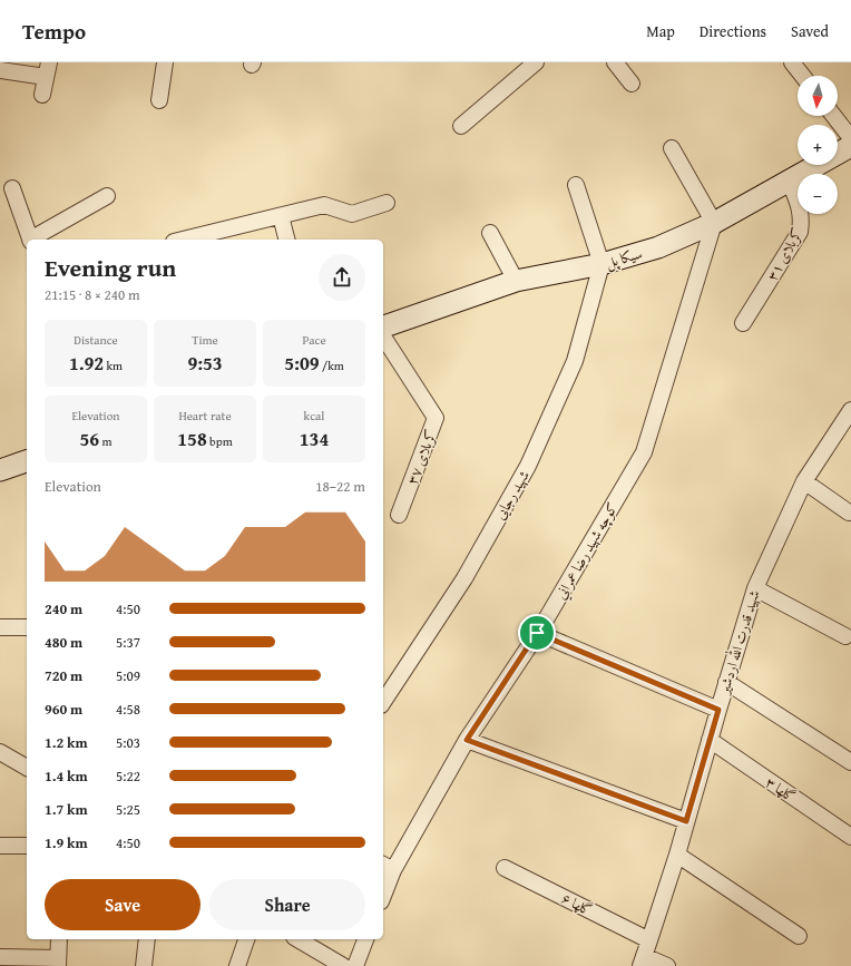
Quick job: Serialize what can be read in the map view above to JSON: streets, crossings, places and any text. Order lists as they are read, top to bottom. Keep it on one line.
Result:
{"streets":{"street":["کربلای ۳۱","سیکا پل","کربلای ۳۷","شهید رجایی","كوچه شهيد رضا عمراني","شهید قدرت الله اردشیر","گلها ۳","گلها ۶"]},"crossings":[["کربلای ۳۱","سیکا پل"],["سیکا پل","شهید رجایی"],["سیکا پل","كوچه شهيد رضا عمراني"],["شهید قدرت الله اردشیر","گلها ۳"],["شهید قدرت الله اردشیر","گلها ۶"]],"north":"bottom","page":{"header":"Tempo","nav":["Map","Directions","Saved"],"map_buttons":["+","−"],"heading":["Evening run","21:15 · 8 × 240 m"],"stats":[["Distance","1.92 km"],["Time","9:53"],["Pace","5:09 /km"],["Elevation","56 m"],["Heart rate","158 bpm"],["kcal","134"]],"chart":["Elevation","18–22 m"],"list":[{"name":"240 m","note":"4:50"},{"name":"480 m","note":"5:37"},{"name":"720 m","note":"5:09"},{"name":"960 m","note":"4:58"},{"name":"1.2 km","note":"5:03"},{"name":"1.4 km","note":"5:22"},{"name":"1.7 km","note":"5:25"},{"name":"1.9 km","note":"4:50"}],"buttons":["Save","Share"]}}
